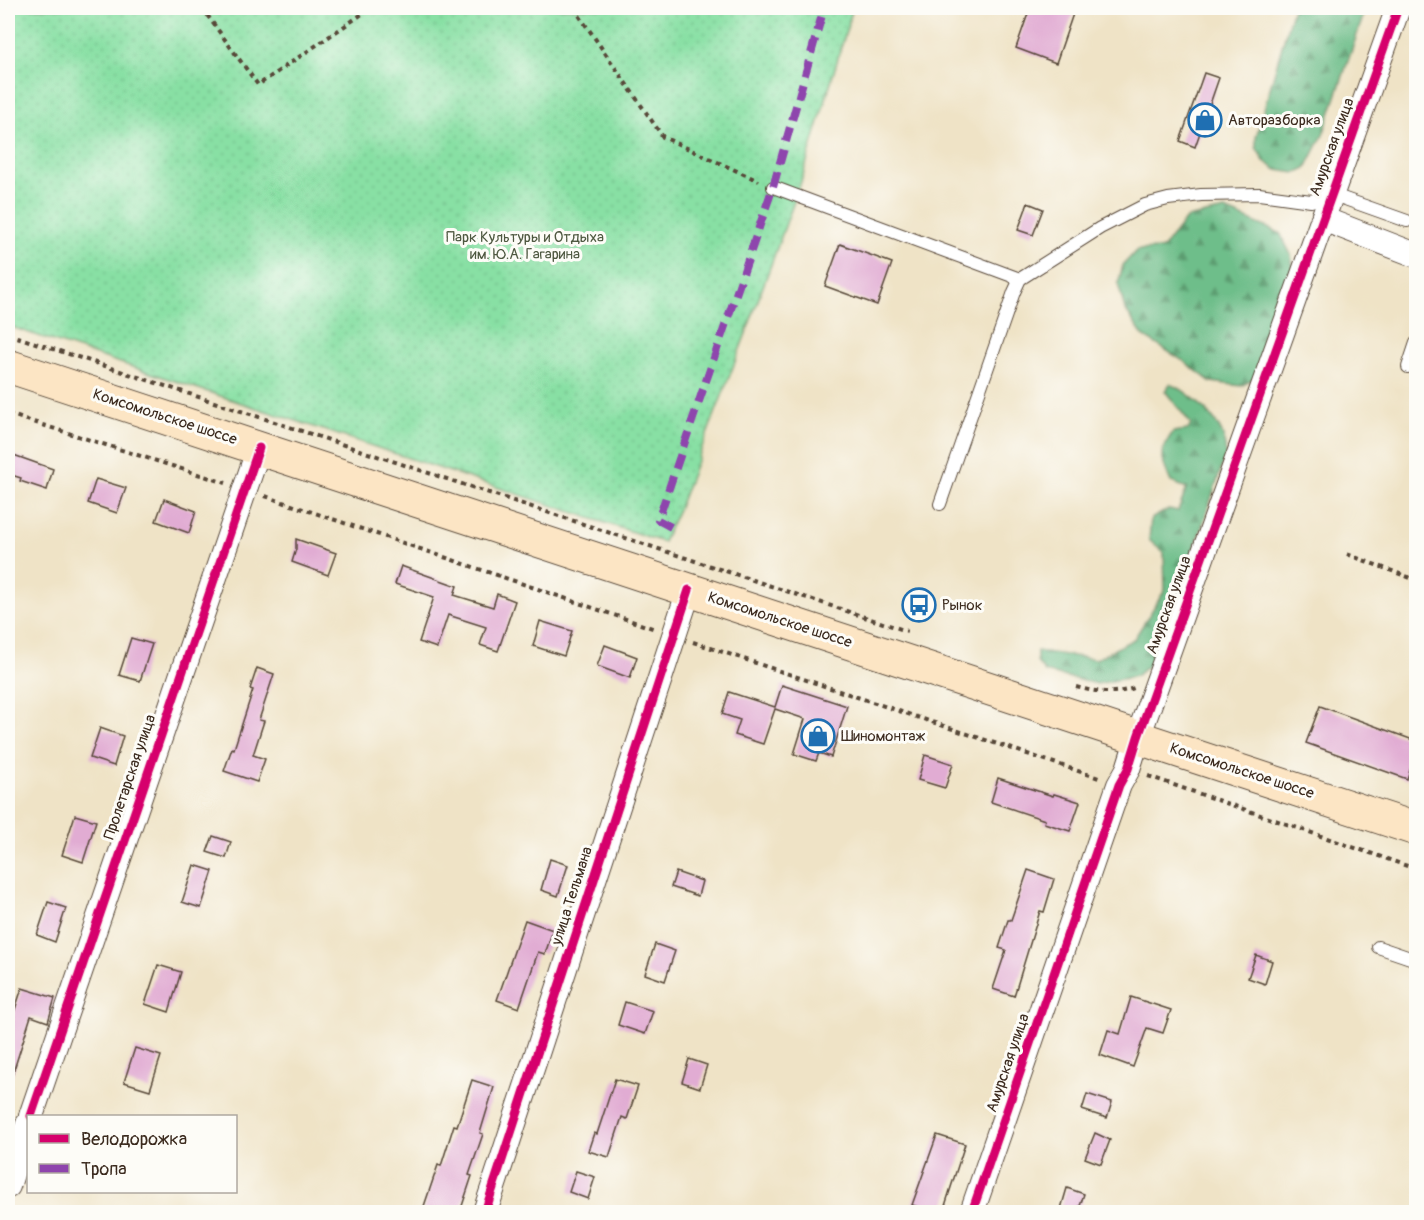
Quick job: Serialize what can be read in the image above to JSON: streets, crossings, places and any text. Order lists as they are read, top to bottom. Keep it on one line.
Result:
{"streets":{"main road":["Комсомольское шоссе"],"street":["Амурская улица","Пролетарская улица","улица Тельмана"]},"crossings":[["Амурская улица","Комсомольское шоссе"],["Комсомольское шоссе","Пролетарская улица"],["Комсомольское шоссе","улица Тельмана"]],"parks":["Парк Культуры и Отдыха им. Ю.А. Гагарина"],"places":{"shop":["Авторазборка","Шиномонтаж"],"bus stop":["Рынок"]},"legend":["Велодорожка","Тропа"]}
